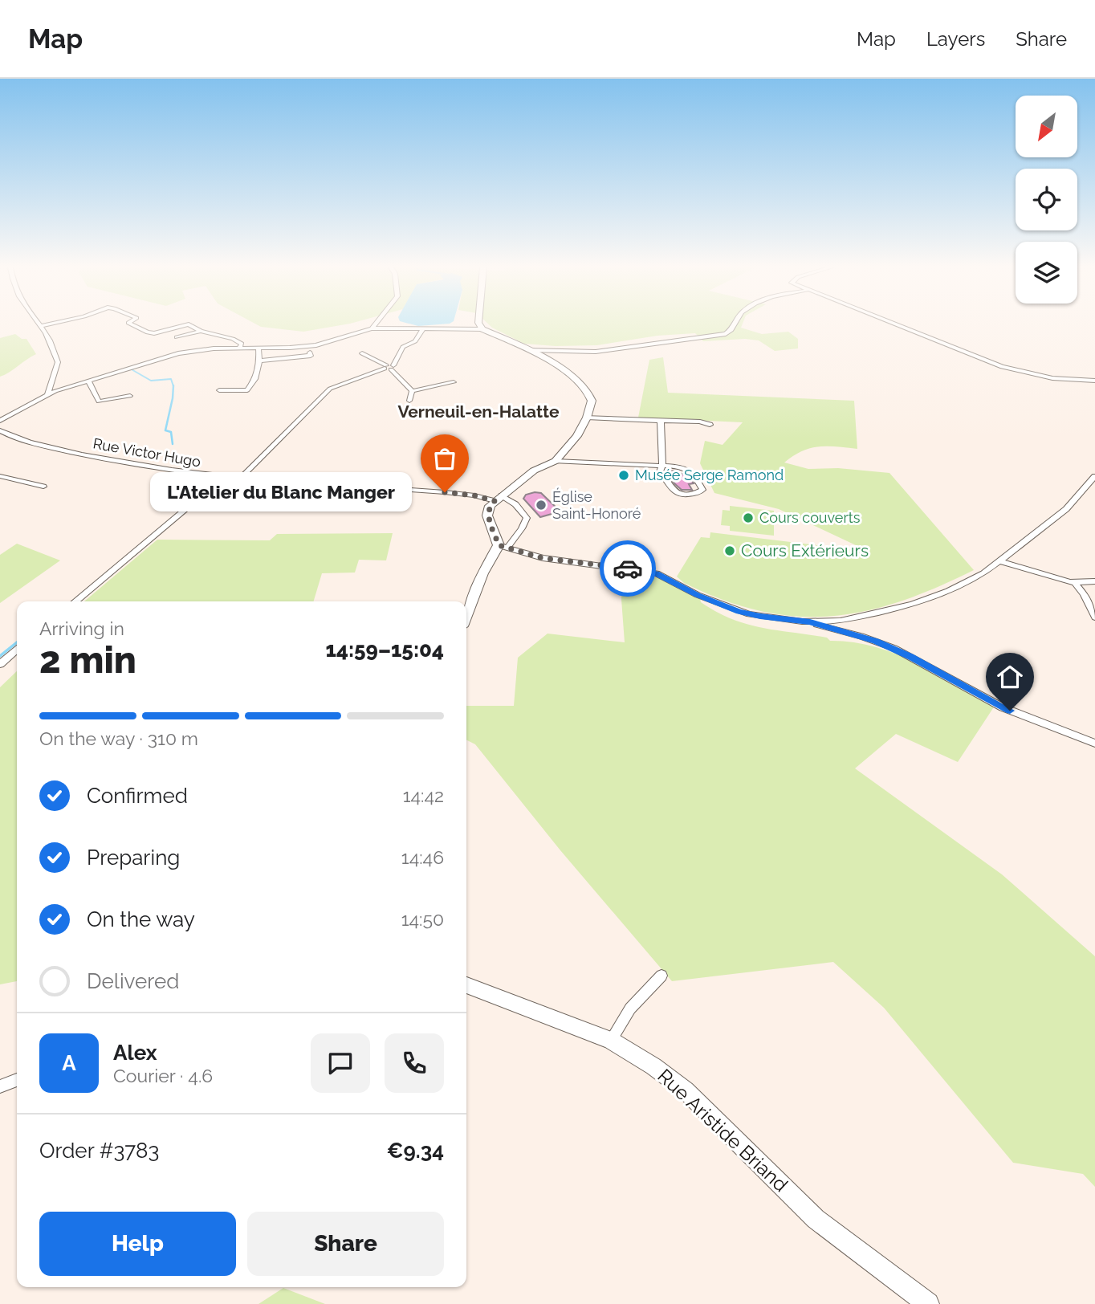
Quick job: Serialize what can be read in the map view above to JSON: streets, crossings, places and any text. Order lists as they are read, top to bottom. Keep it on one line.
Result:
{"streets":{"street":["Rue Victor Hugo","Rue Aristide Briand"]},"districts":["Verneuil-en-Halatte"],"places":["Musée Serge Ramond","L'Atelier du Blanc Manger","Église Saint-Honoré","Cours couverts","Cours Extérieurs"],"north":"bottom left","page":{"header":"Map","nav":["Map","Layers","Share"],"bubble":"L'Atelier du Blanc Manger","heading":["2 min","Arriving in","14:59–15:04"],"panel":["Alex","Courier · 4.6","Order #3783","€9.34"],"bar":"On the way · 310 m","list":[["Confirmed","14:42"],["Preparing","14:46"],["On the way","14:50"],"Delivered"],"round":"A","buttons":["Help","Share"]}}
